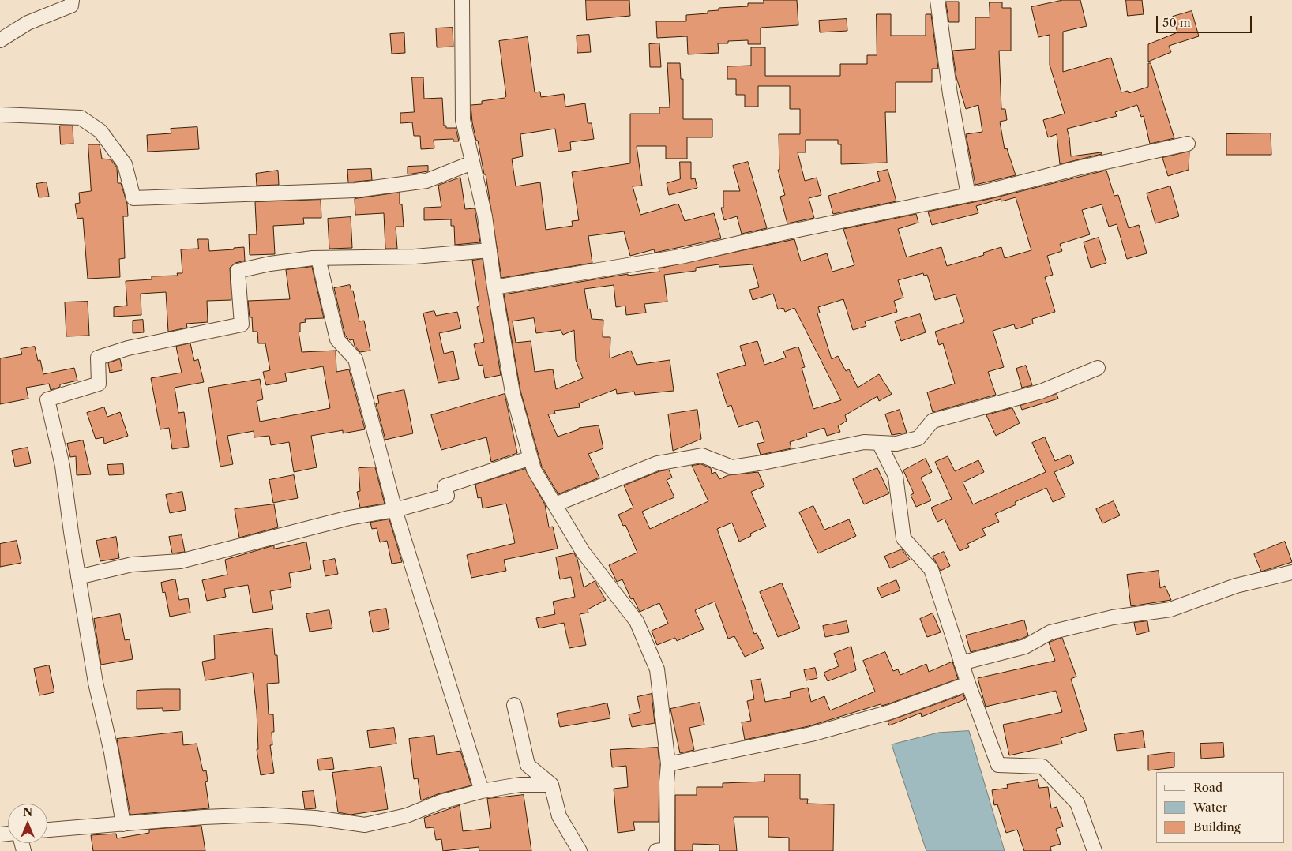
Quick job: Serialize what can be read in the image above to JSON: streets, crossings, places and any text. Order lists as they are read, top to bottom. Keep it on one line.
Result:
{"legend":["Road","Water","Building"],"scale_bar":"50 m","north":"top"}
